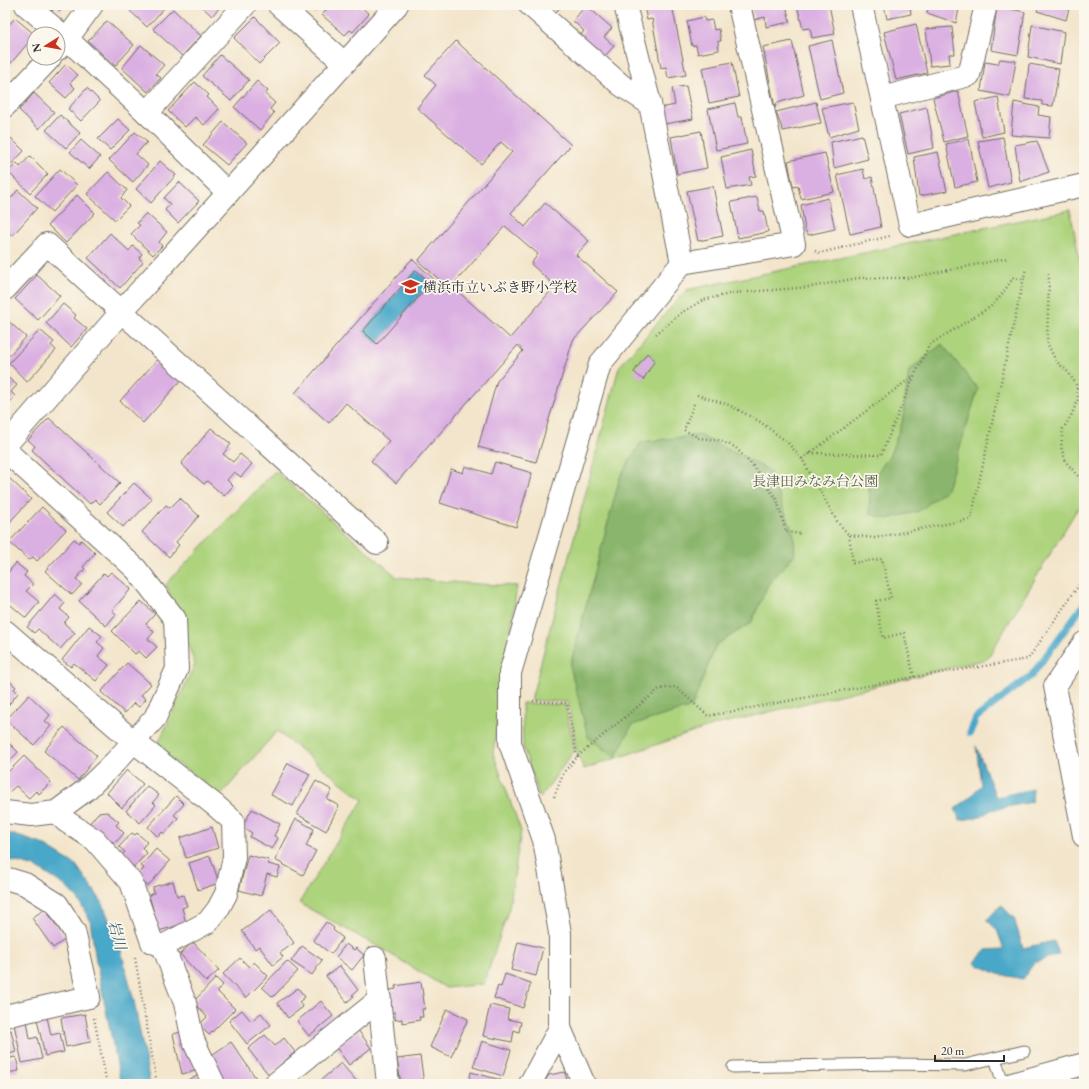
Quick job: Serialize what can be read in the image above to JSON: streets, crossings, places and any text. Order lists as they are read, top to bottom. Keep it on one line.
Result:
{"water":["岩川"],"parks":["長津田みなみ台公園"],"places":{"school or university":["横浜市立いぶき野小学校"]},"scale_bar":"20 m","north":"left"}
